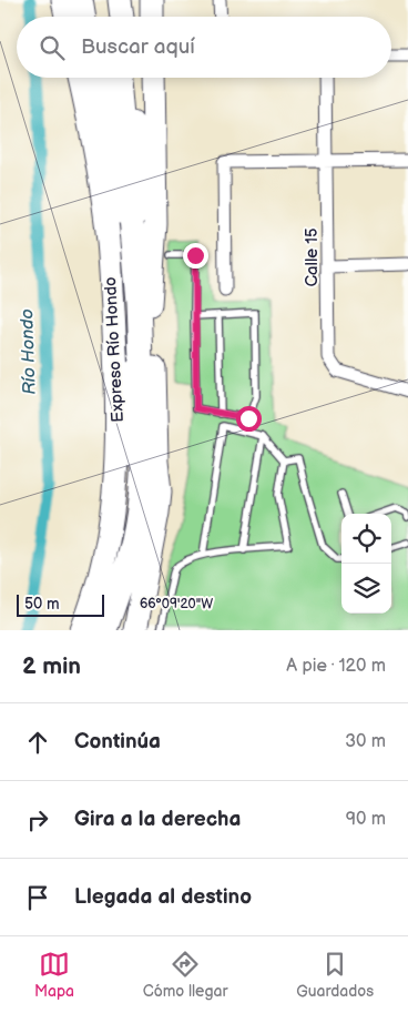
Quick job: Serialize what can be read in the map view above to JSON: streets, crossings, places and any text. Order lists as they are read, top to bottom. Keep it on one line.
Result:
{"streets":{"highway":["Expreso Río Hondo"],"street":["Calle 15"]},"water":["Río Hondo"],"scale_bar":"50 m","page":{"search":"Buscar aquí","scale":"50 m","heading":["2 min","A pie · 120 m"],"list":[["Continúa","30 m"],["Gira a la derecha","90 m"],"Llegada al destino"],"nav":["Mapa","Cómo llegar","Guardados"]},"coordinates":["66°09'20\"W"]}
